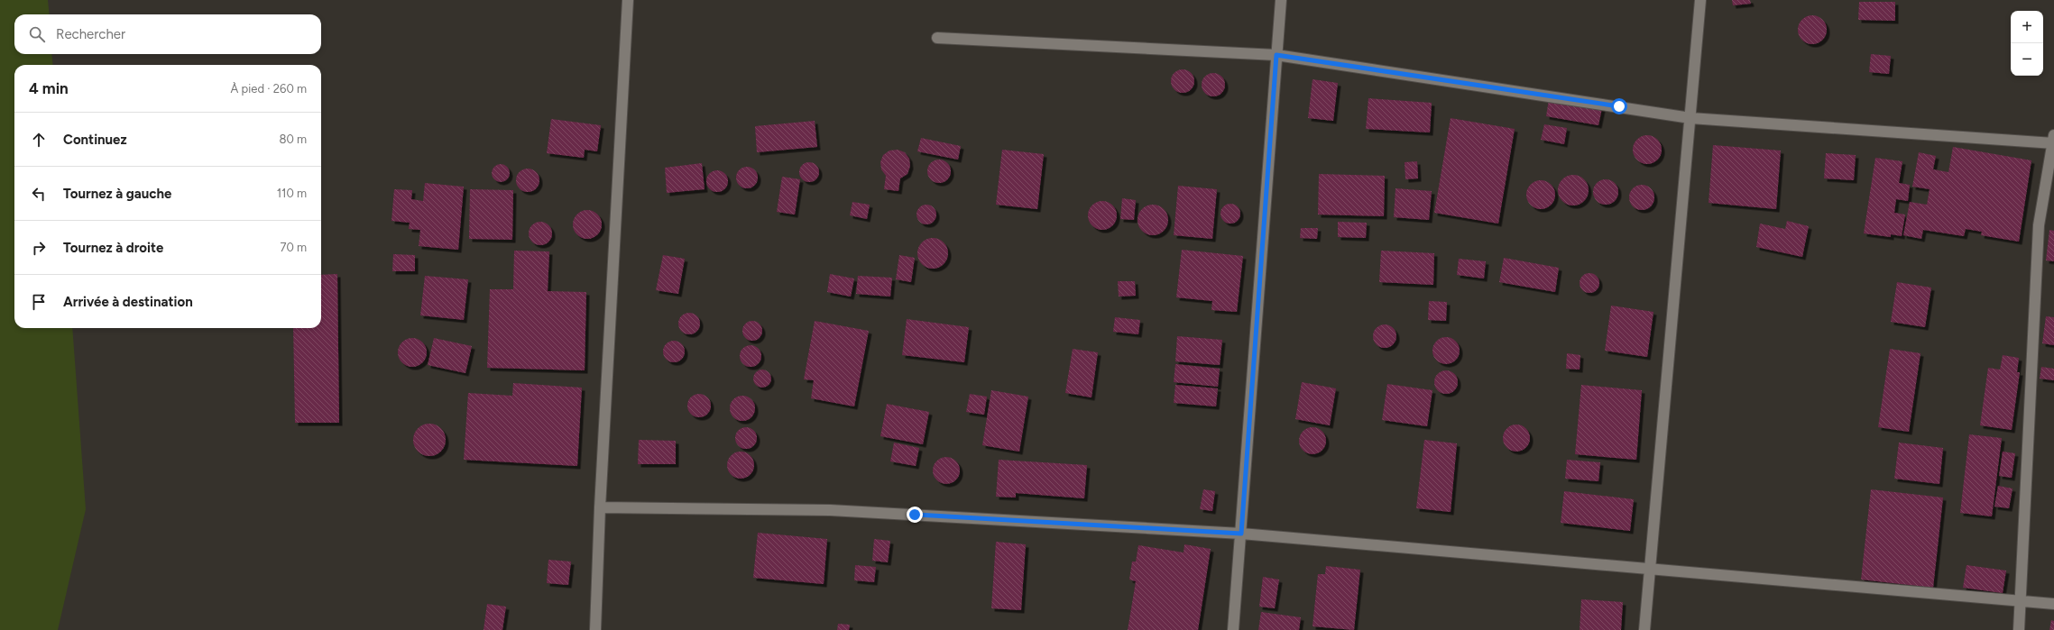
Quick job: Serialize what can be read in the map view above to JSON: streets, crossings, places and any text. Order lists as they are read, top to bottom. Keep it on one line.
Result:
{"page":{"map_buttons":["+","−"],"search":"Rechercher","heading":["4 min","À pied · 260 m"],"list":[["Continuez","80 m"],["Tournez à gauche","110 m"],["Tournez à droite","70 m"],"Arrivée à destination"]}}
